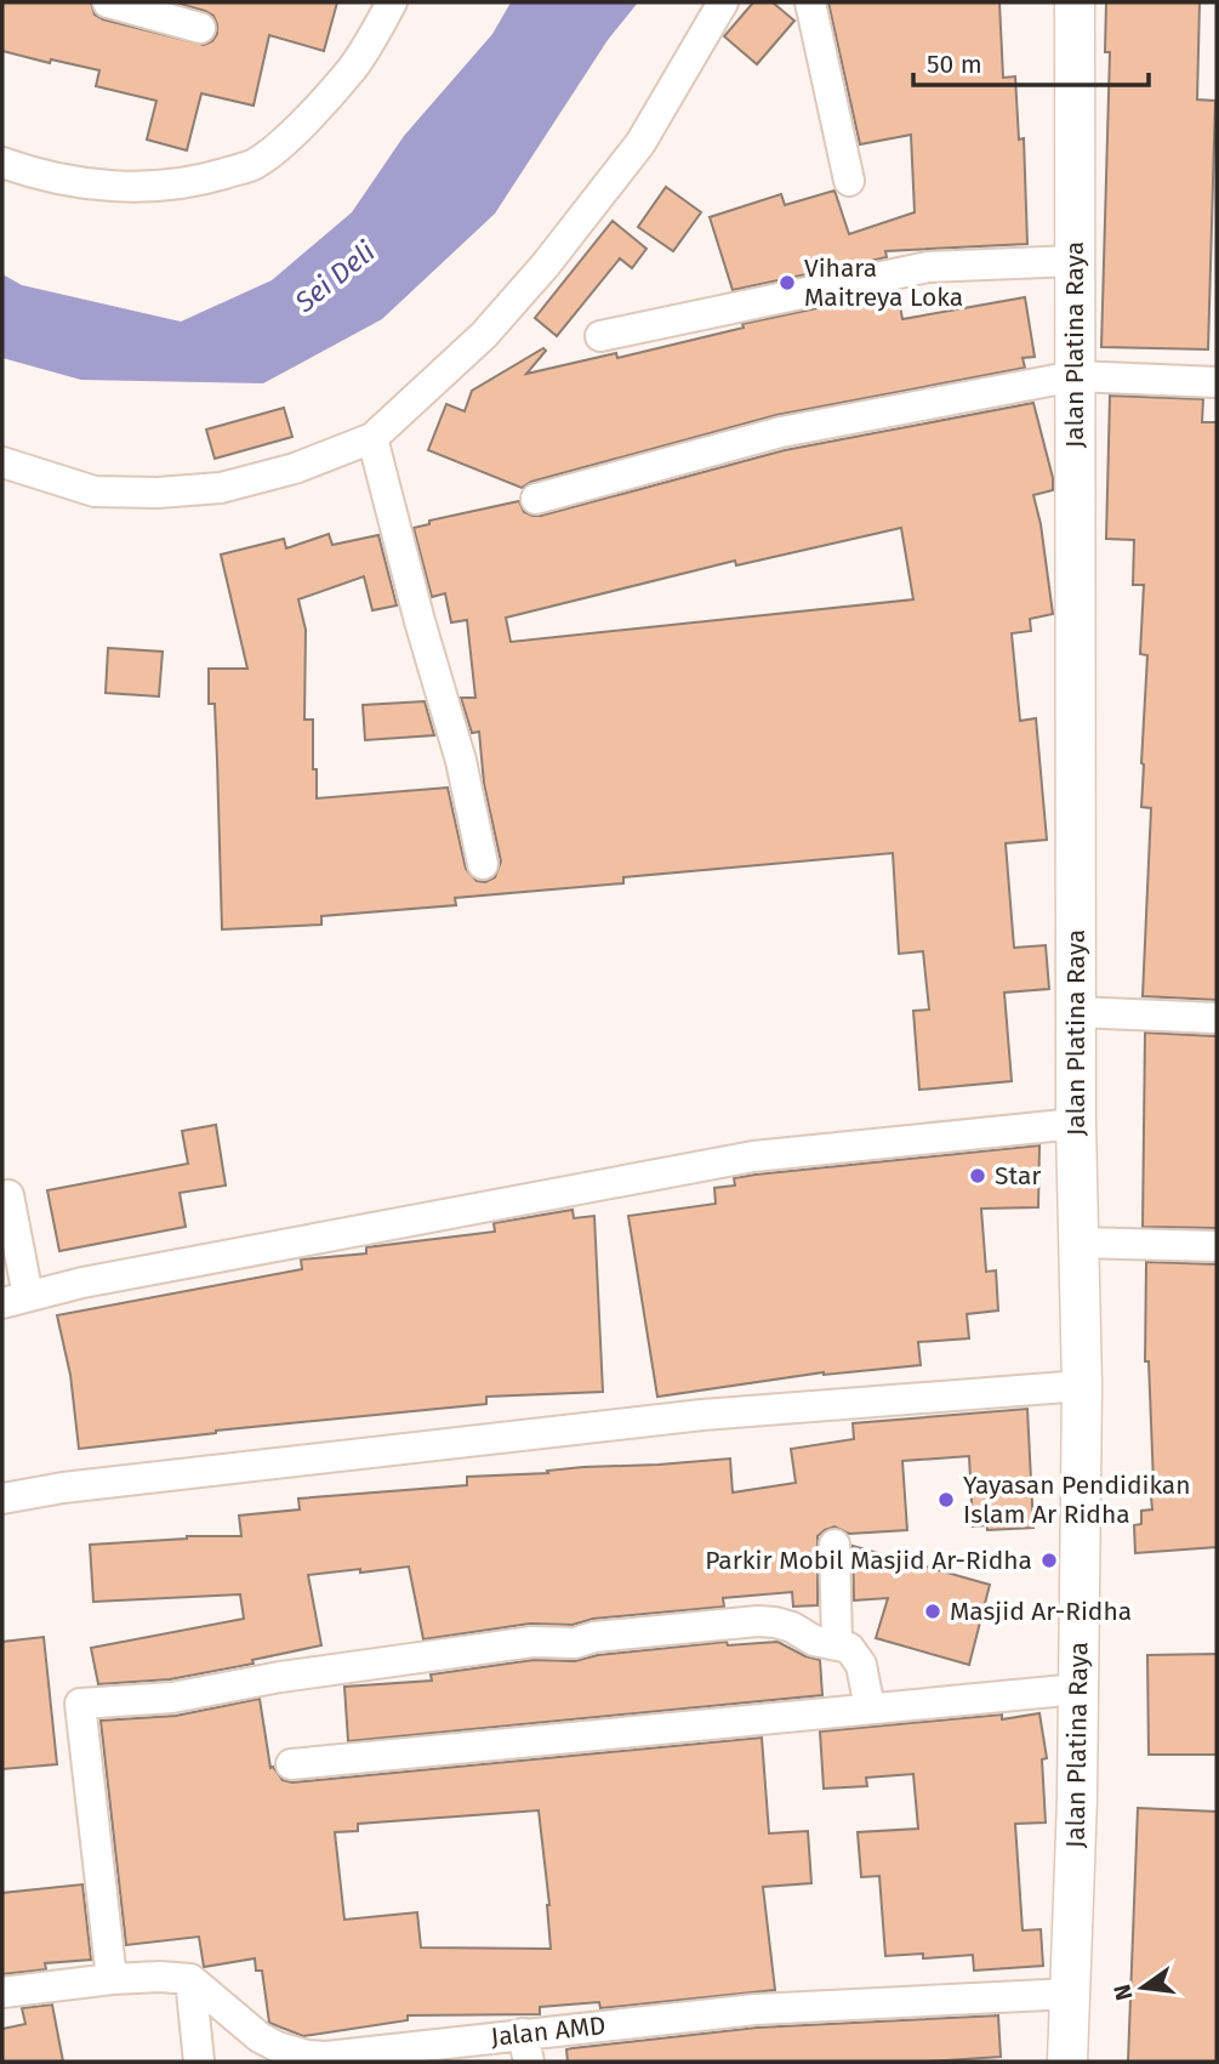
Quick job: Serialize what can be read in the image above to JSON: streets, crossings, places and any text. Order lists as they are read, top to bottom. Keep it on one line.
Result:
{"streets":{"main road":["Jalan Platina Raya"],"street":["Jalan AMD"]},"crossings":[["Jalan Platina Raya","Jalan AMD"]],"water":["Sei Deli"],"places":["Vihara Maitreya Loka","Star","Yayasan Pendidikan Islam Ar Ridha","Parkir Mobil Masjid Ar-Ridha","Masjid Ar-Ridha"],"scale_bar":"50 m","north":"left"}
